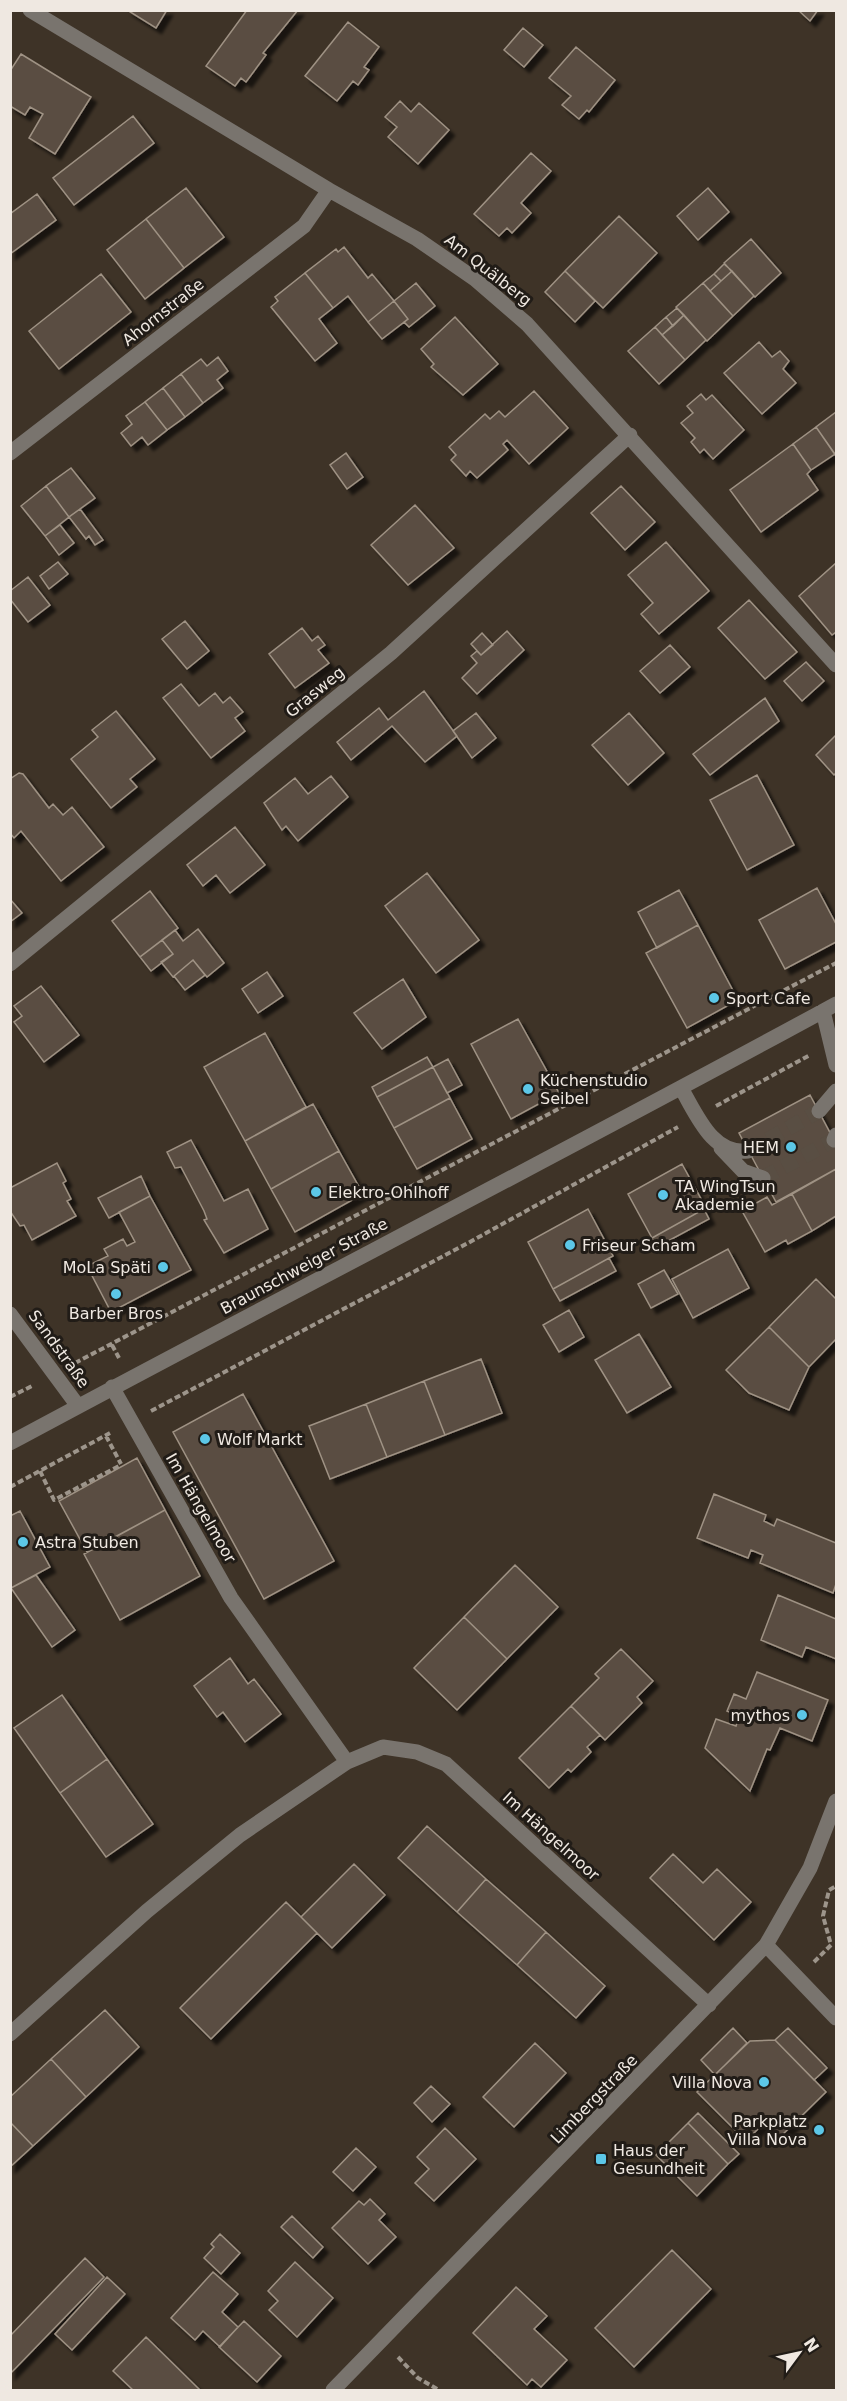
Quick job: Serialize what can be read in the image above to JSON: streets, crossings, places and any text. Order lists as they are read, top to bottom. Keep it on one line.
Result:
{"streets":{"street":["Am Quälberg","Ahornstraße","Grasweg","Braunschweiger Straße","Sandstraße","Im Hängelmoor","Limbergstraße"]},"crossings":[["Am Quälberg","Ahornstraße"],["Am Quälberg","Grasweg"],["Braunschweiger Straße","Sandstraße"],["Braunschweiger Straße","Im Hängelmoor"],["Im Hängelmoor","Limbergstraße"]],"places":{"other":["Sport Cafe","Küchenstudio Seibel","HEM","Elektro-Ohlhoff","TA WingTsun Akademie","Friseur Scham","MoLa Späti","Barber Bros","Wolf Markt","Astra Stuben","mythos","Villa Nova","Parkplatz Villa Nova"],"transit":["Haus der Gesundheit"]},"north":"top right"}
